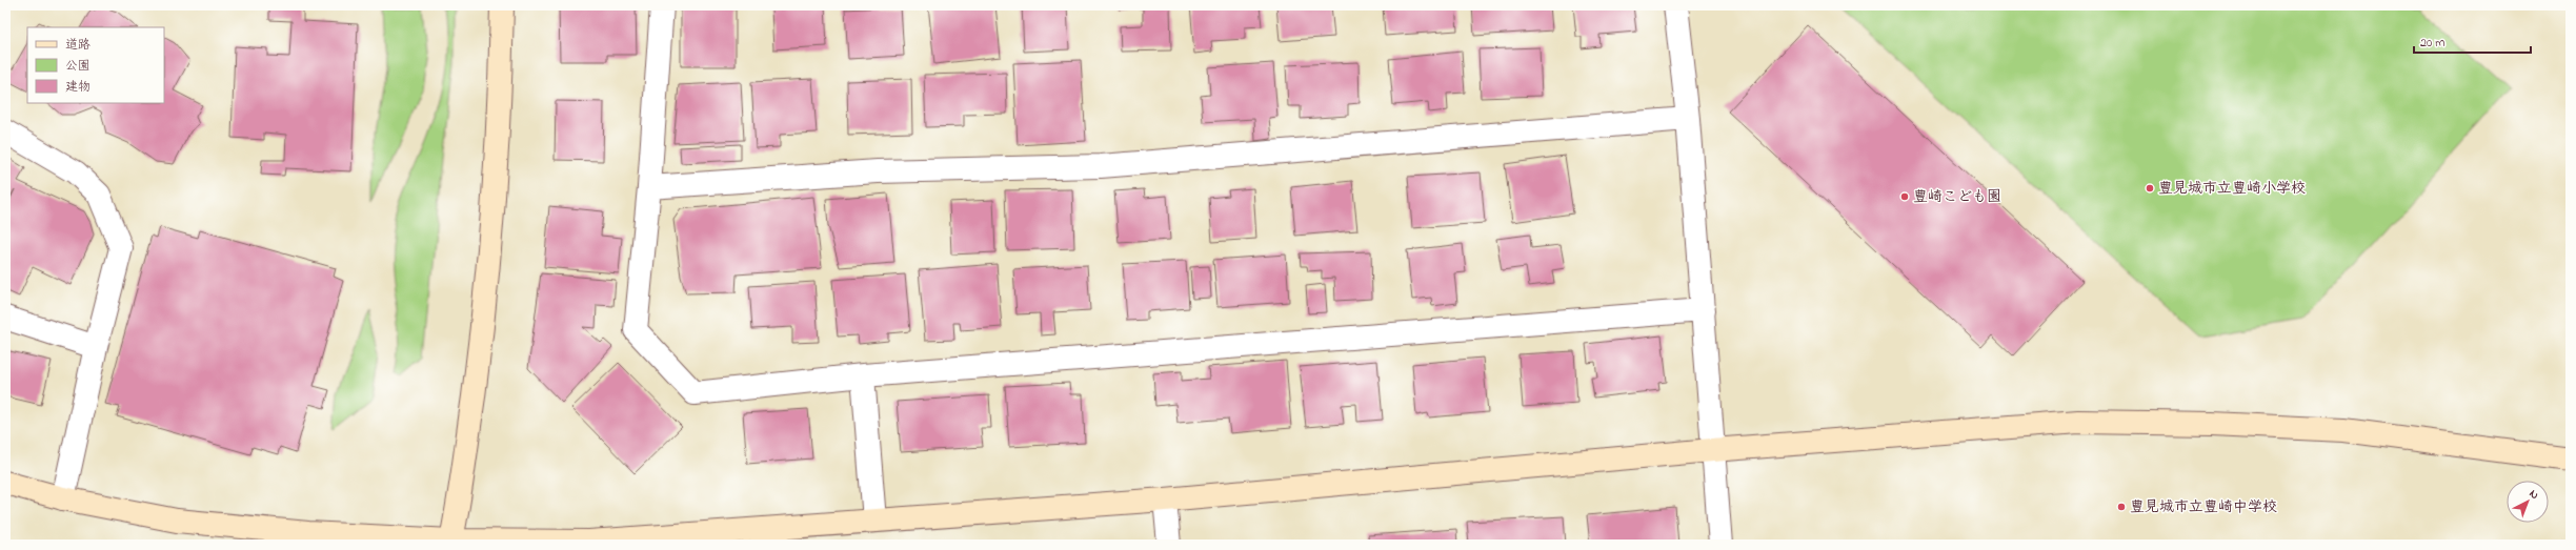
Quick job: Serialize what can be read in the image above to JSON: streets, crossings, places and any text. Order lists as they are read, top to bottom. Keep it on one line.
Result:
{"places":["豊見城市立豊崎小学校","豊崎こども園","豊見城市立豊崎中学校"],"legend":["道路","公園","建物"],"scale_bar":"20 m","north":"top right"}
